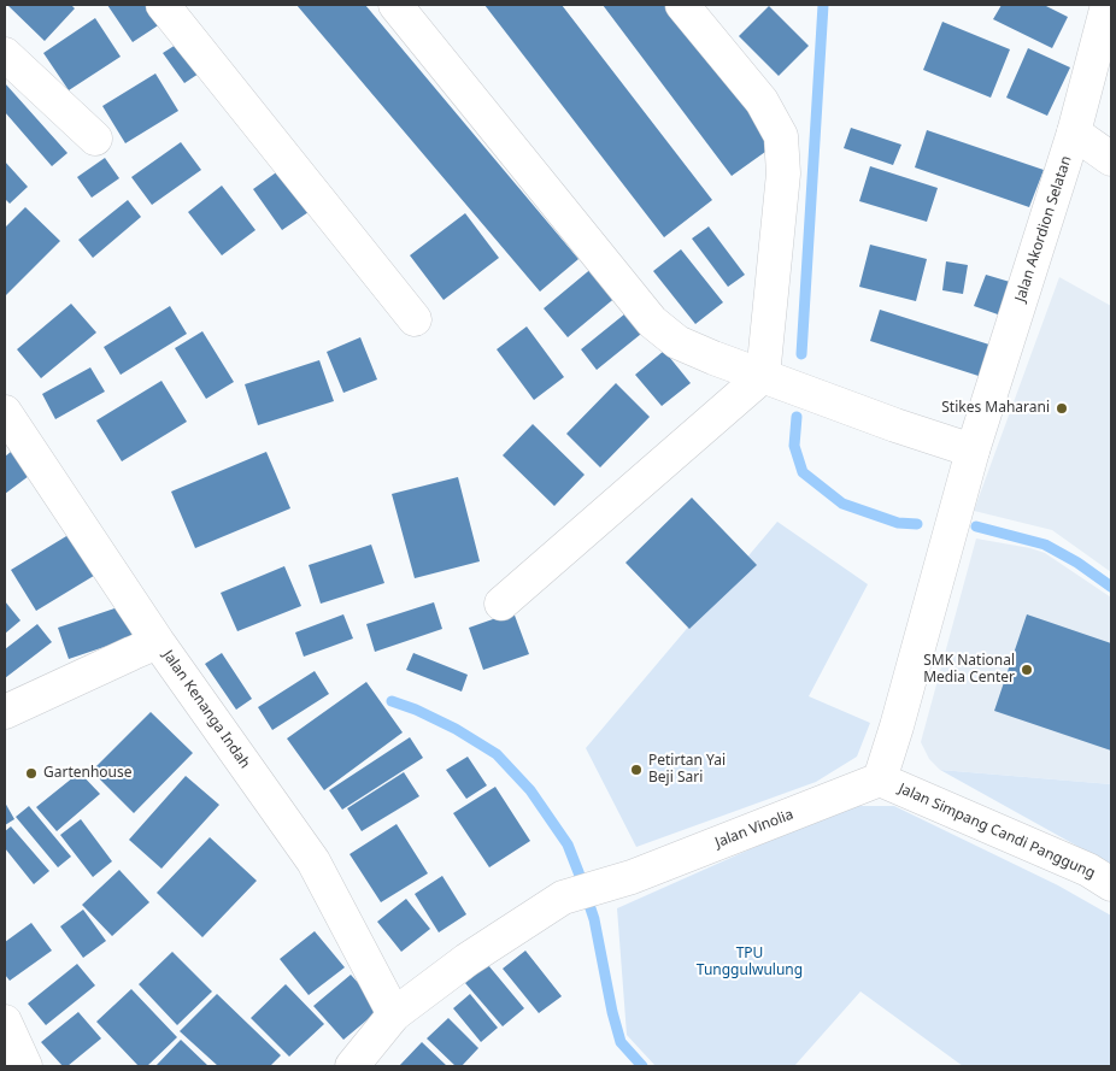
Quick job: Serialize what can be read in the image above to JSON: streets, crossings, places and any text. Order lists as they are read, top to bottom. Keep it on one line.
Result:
{"streets":{"street":["Jalan Akordion Selatan","Jalan Kenanga Indah","Jalan Vinolia","Jalan Simpang Candi Panggung"]},"crossings":[["Jalan Kenanga Indah","Jalan Vinolia"],["Jalan Vinolia","Jalan Simpang Candi Panggung"]],"parks":["TPU Tunggulwulung"],"places":["Stikes Maharani","SMK National Media Center","Petirtan Yai Beji Sari","Gartenhouse"]}
